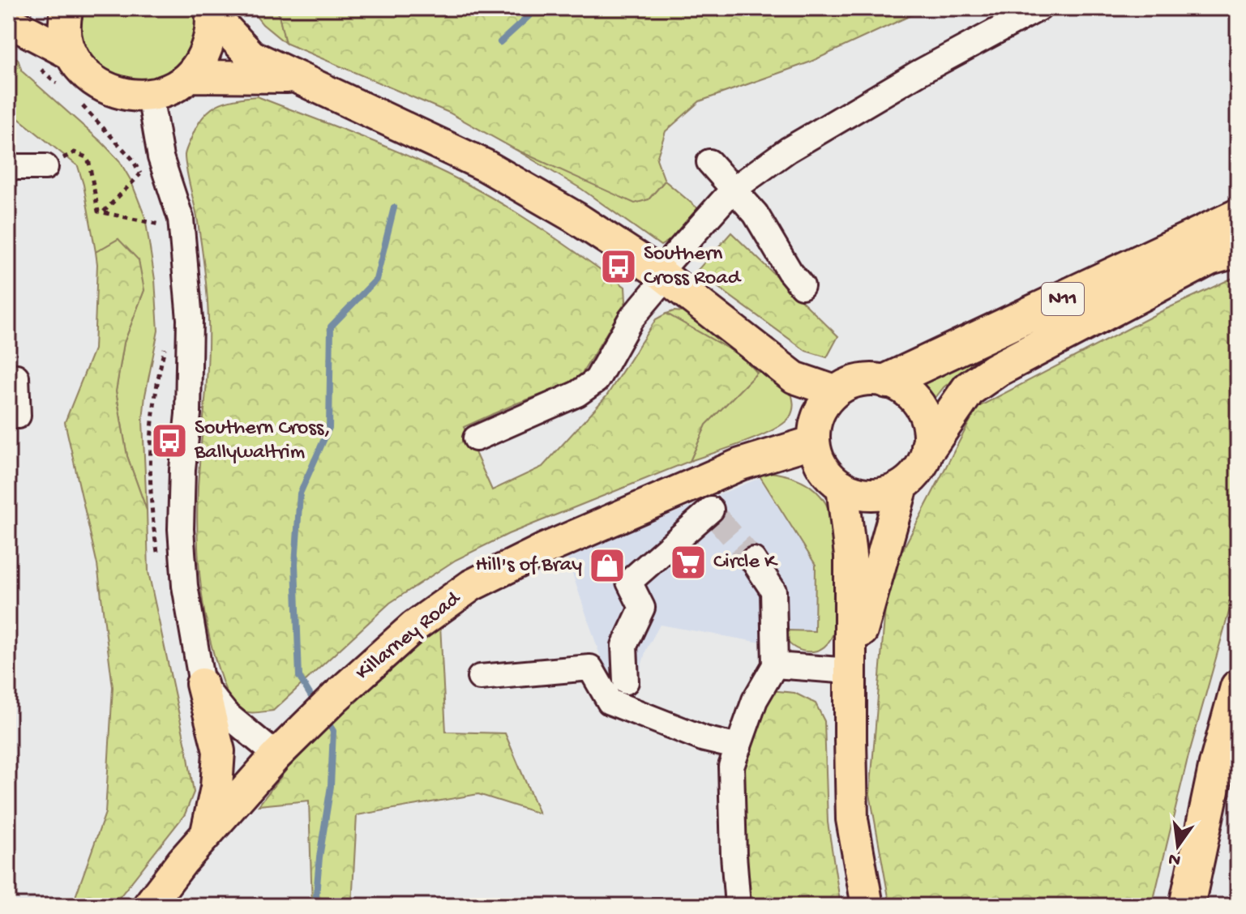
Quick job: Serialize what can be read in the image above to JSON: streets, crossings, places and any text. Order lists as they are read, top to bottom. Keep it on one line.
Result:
{"streets":{"highway":["N11"],"main road":["Killarney Road"]},"crossings":[["N11","Killarney Road"]],"places":{"bus stop":["Southern Cross Road","Southern Cross, Ballywaltrim"],"supermarket":["Circle K"],"shop":["Hill's of Bray"]},"north":"bottom"}
